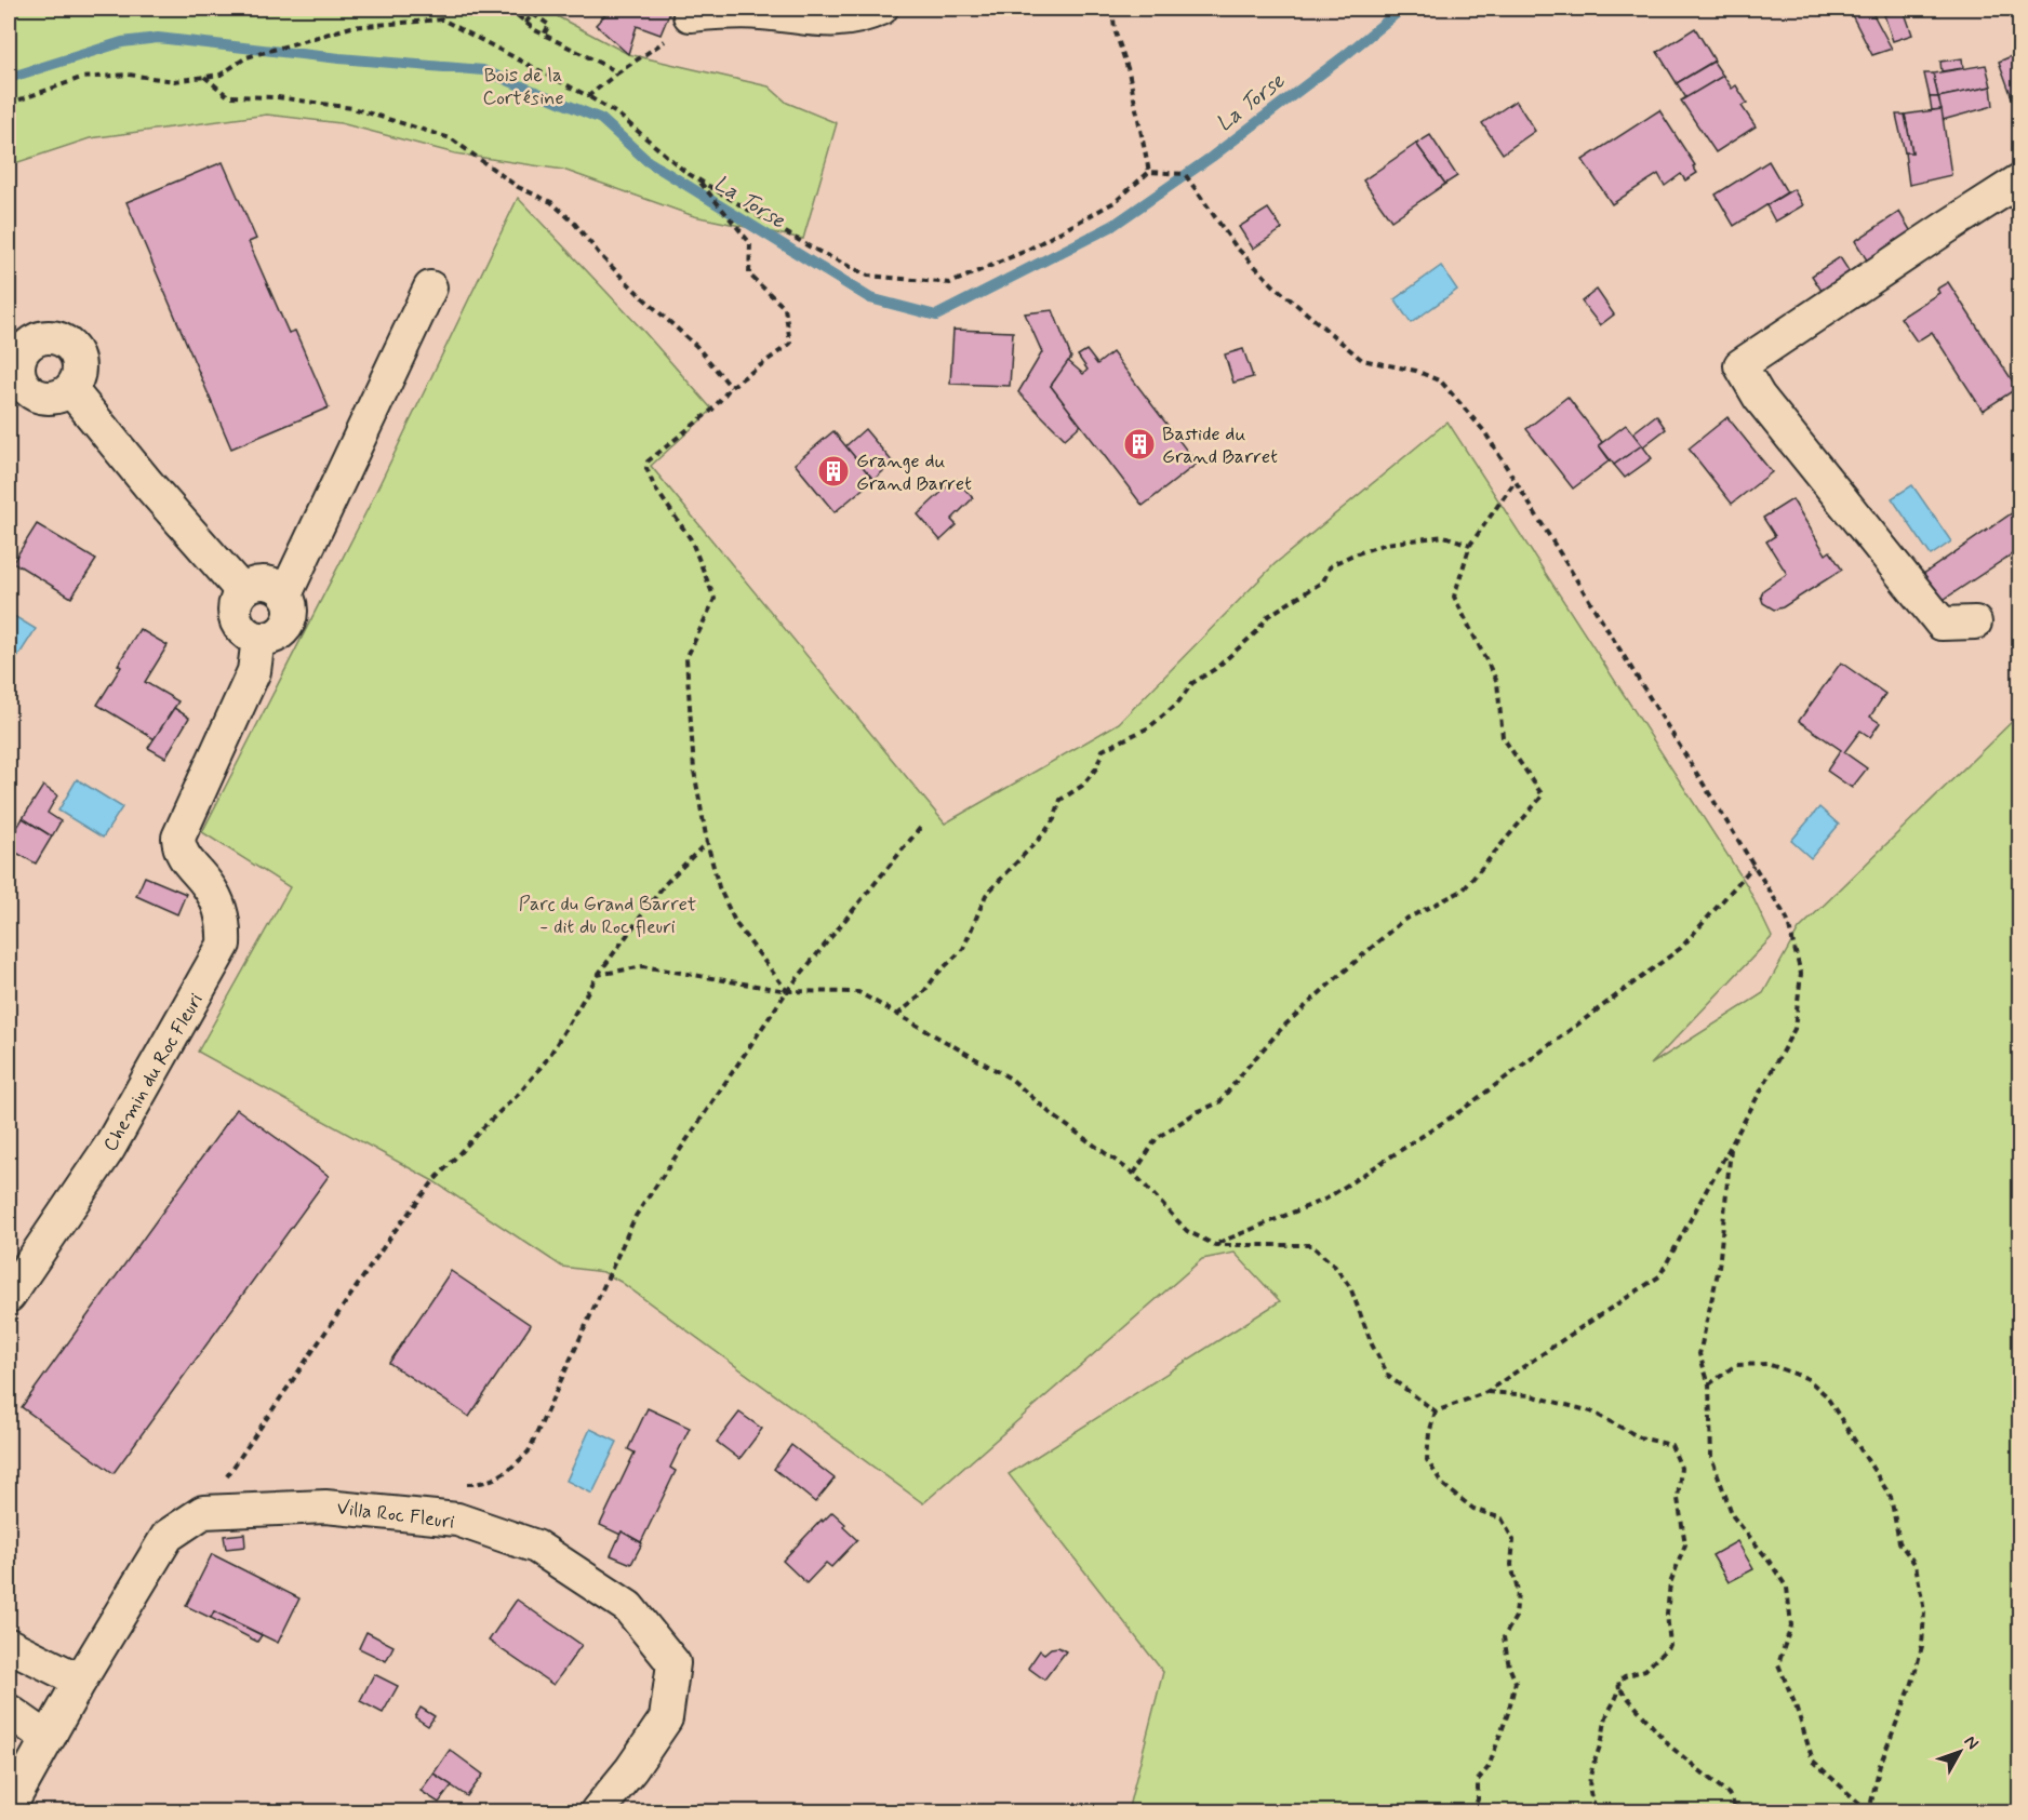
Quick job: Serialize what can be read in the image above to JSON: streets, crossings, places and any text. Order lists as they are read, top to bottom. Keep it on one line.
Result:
{"streets":{"street":["Chemin du Roc Fleuri","Villa Roc Fleuri"]},"water":["La Torse"],"parks":["Bois de la Cortésine","Parc du Grand Barret - dit du Roc fleuri"],"places":{"building":["Bastide du Grand Barret","Grange du Grand Barret"]},"north":"top right"}
